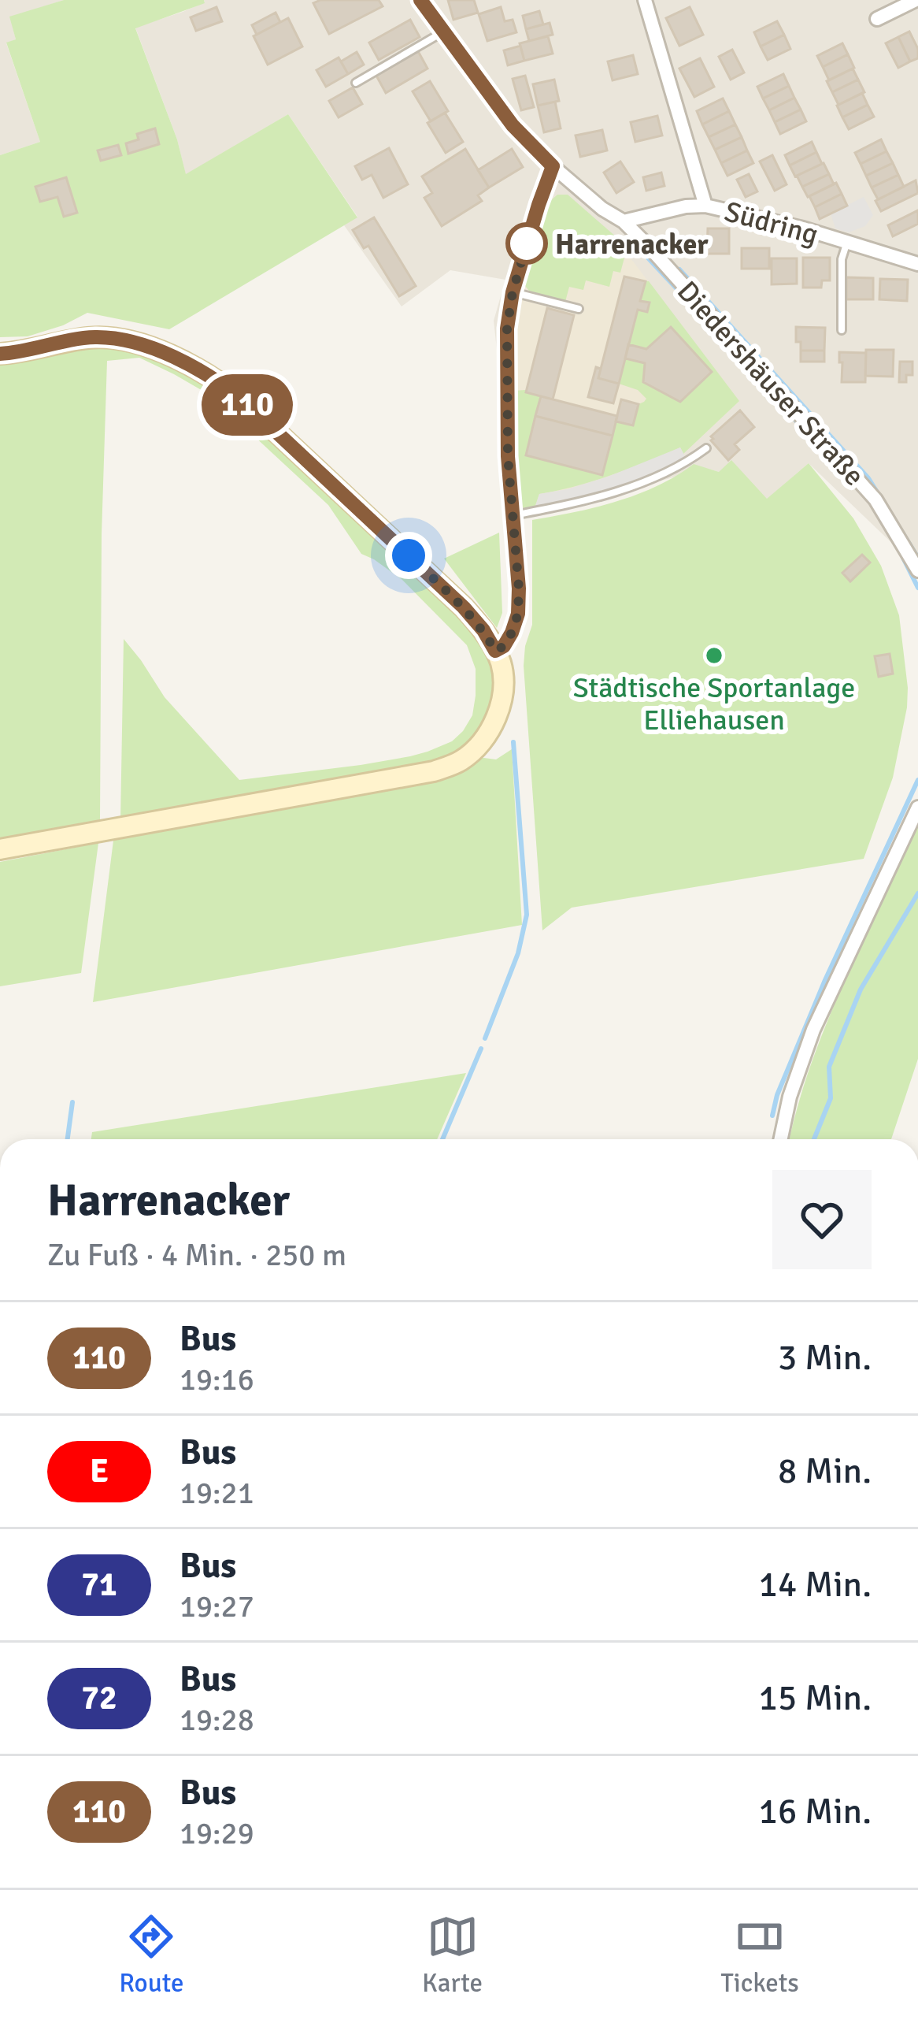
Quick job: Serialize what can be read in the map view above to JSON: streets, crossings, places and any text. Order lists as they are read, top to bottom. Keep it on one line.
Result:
{"streets":{"street":["Südring","Diedershäuser Straße"]},"crossings":[["Südring","Diedershäuser Straße"]],"places":["Harrenacker","Städtische Sportanlage Elliehausen"],"lines":["bus line 110"],"page":{"on_map":"110","heading":["Harrenacker","Zu Fuß · 4 Min. · 250 m"],"list":[{"mark":"110","name":"Bus","note":"19:16","value":"3 Min."},{"mark":"E","name":"Bus","note":"19:21","value":"8 Min."},{"mark":"71","name":"Bus","note":"19:27","value":"14 Min."},{"mark":"72","name":"Bus","note":"19:28","value":"15 Min."},{"mark":"110","name":"Bus","note":"19:29","value":"16 Min."}],"tabs":["Route","Karte","Tickets"]}}
